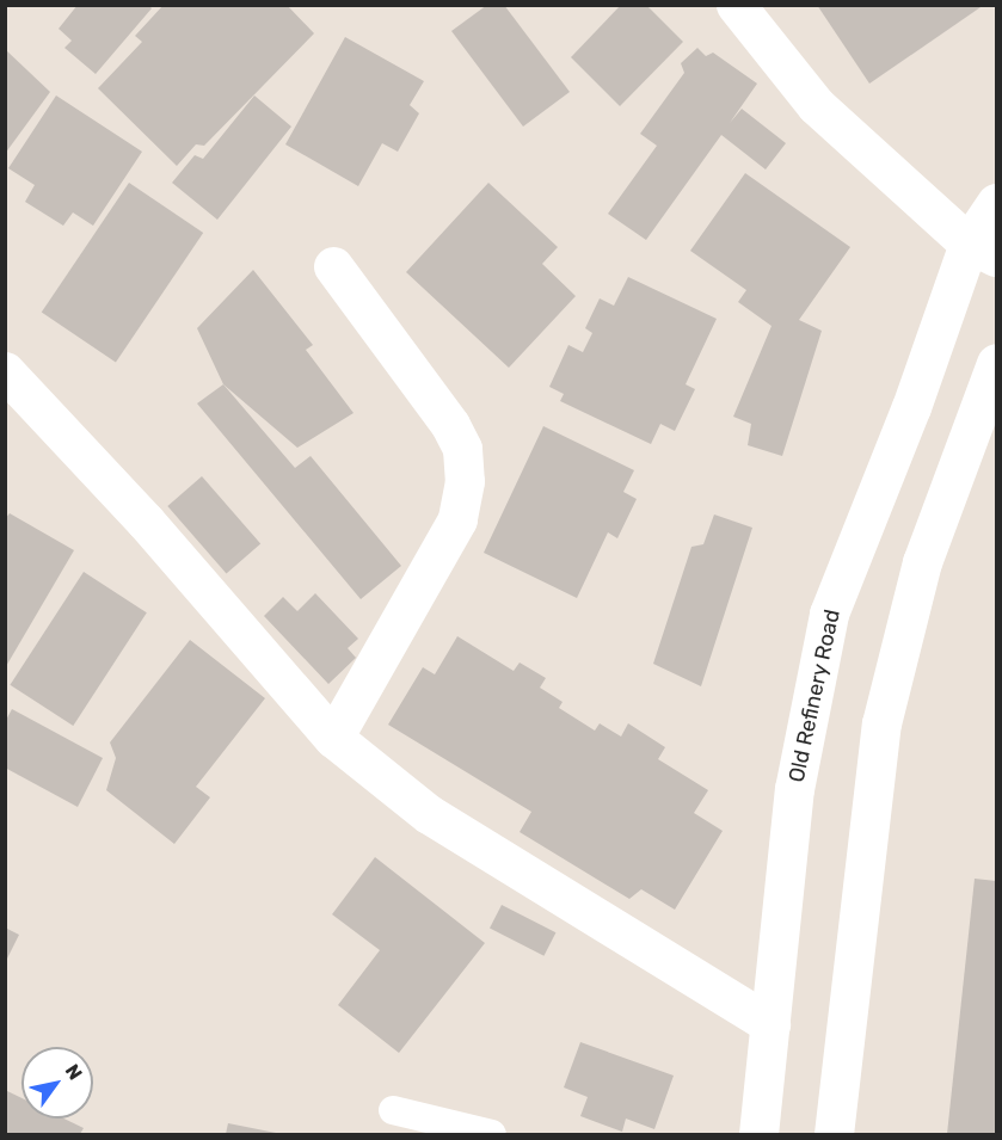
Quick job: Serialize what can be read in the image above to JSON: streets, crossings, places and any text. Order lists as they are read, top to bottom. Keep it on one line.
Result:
{"streets":{"street":["Old Refinery Road"]},"north":"top right"}
